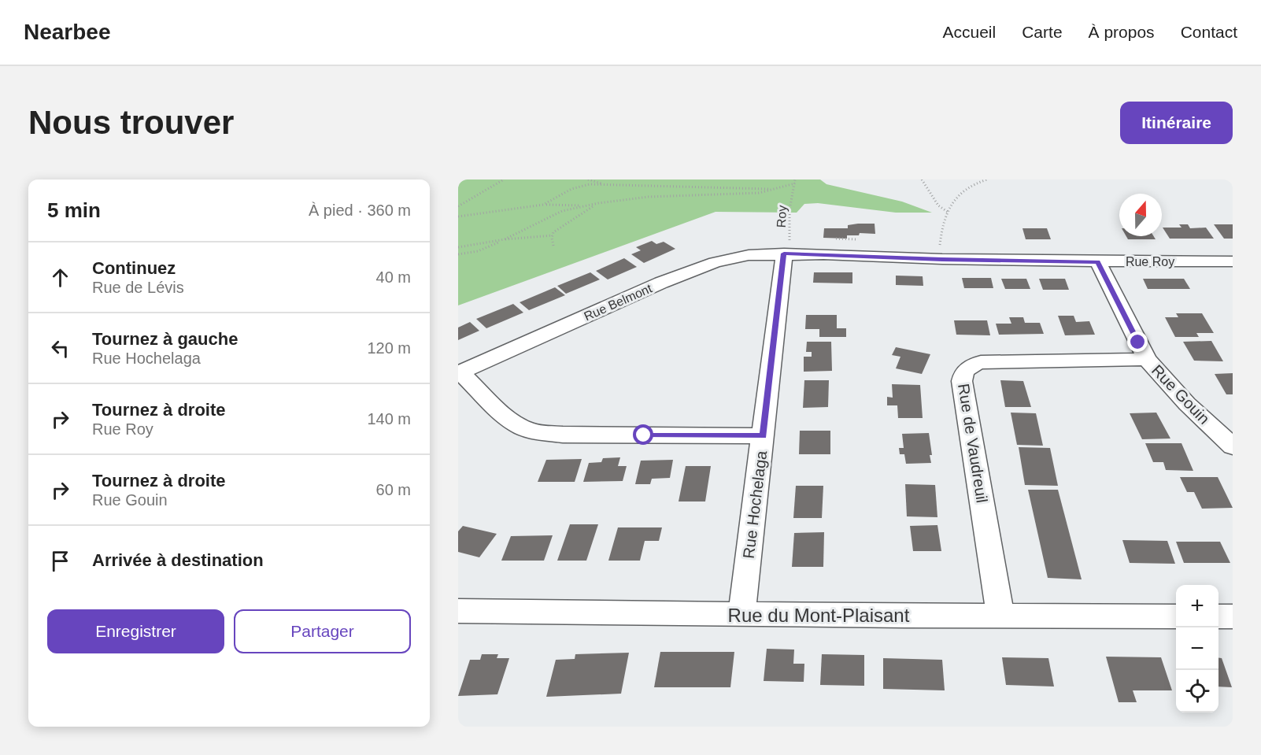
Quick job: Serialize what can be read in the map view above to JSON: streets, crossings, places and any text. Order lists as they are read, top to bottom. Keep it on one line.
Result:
{"streets":{"street":["Rue Roy","Rue Belmont","Rue Gouin","Rue de Vaudreuil","Rue Hochelaga","Rue du Mont-Plaisant"],"path":["Roy"]},"crossings":[["Roy","Rue Roy"],["Roy","Rue Belmont"],["Roy","Rue Hochelaga"],["Rue Roy","Rue Belmont"],["Rue Roy","Rue Gouin"],["Rue Roy","Rue Hochelaga"],["Rue Belmont","Rue Hochelaga"],["Rue Gouin","Rue de Vaudreuil"],["Rue de Vaudreuil","Rue du Mont-Plaisant"],["Rue Hochelaga","Rue du Mont-Plaisant"]],"north":"top","page":{"header":"Nearbee","nav":["Accueil","Carte","À propos","Contact"],"buttons":["Itinéraire",["Enregistrer","Partager"]],"title":"Nous trouver","heading":["5 min","À pied · 360 m"],"list":[["Continuez","Rue de Lévis","40 m"],["Tournez à gauche","Rue Hochelaga","120 m"],["Tournez à droite","Rue Roy","140 m"],["Tournez à droite","Rue Gouin","60 m"],"Arrivée à destination"],"map_buttons":["+","−"]}}
